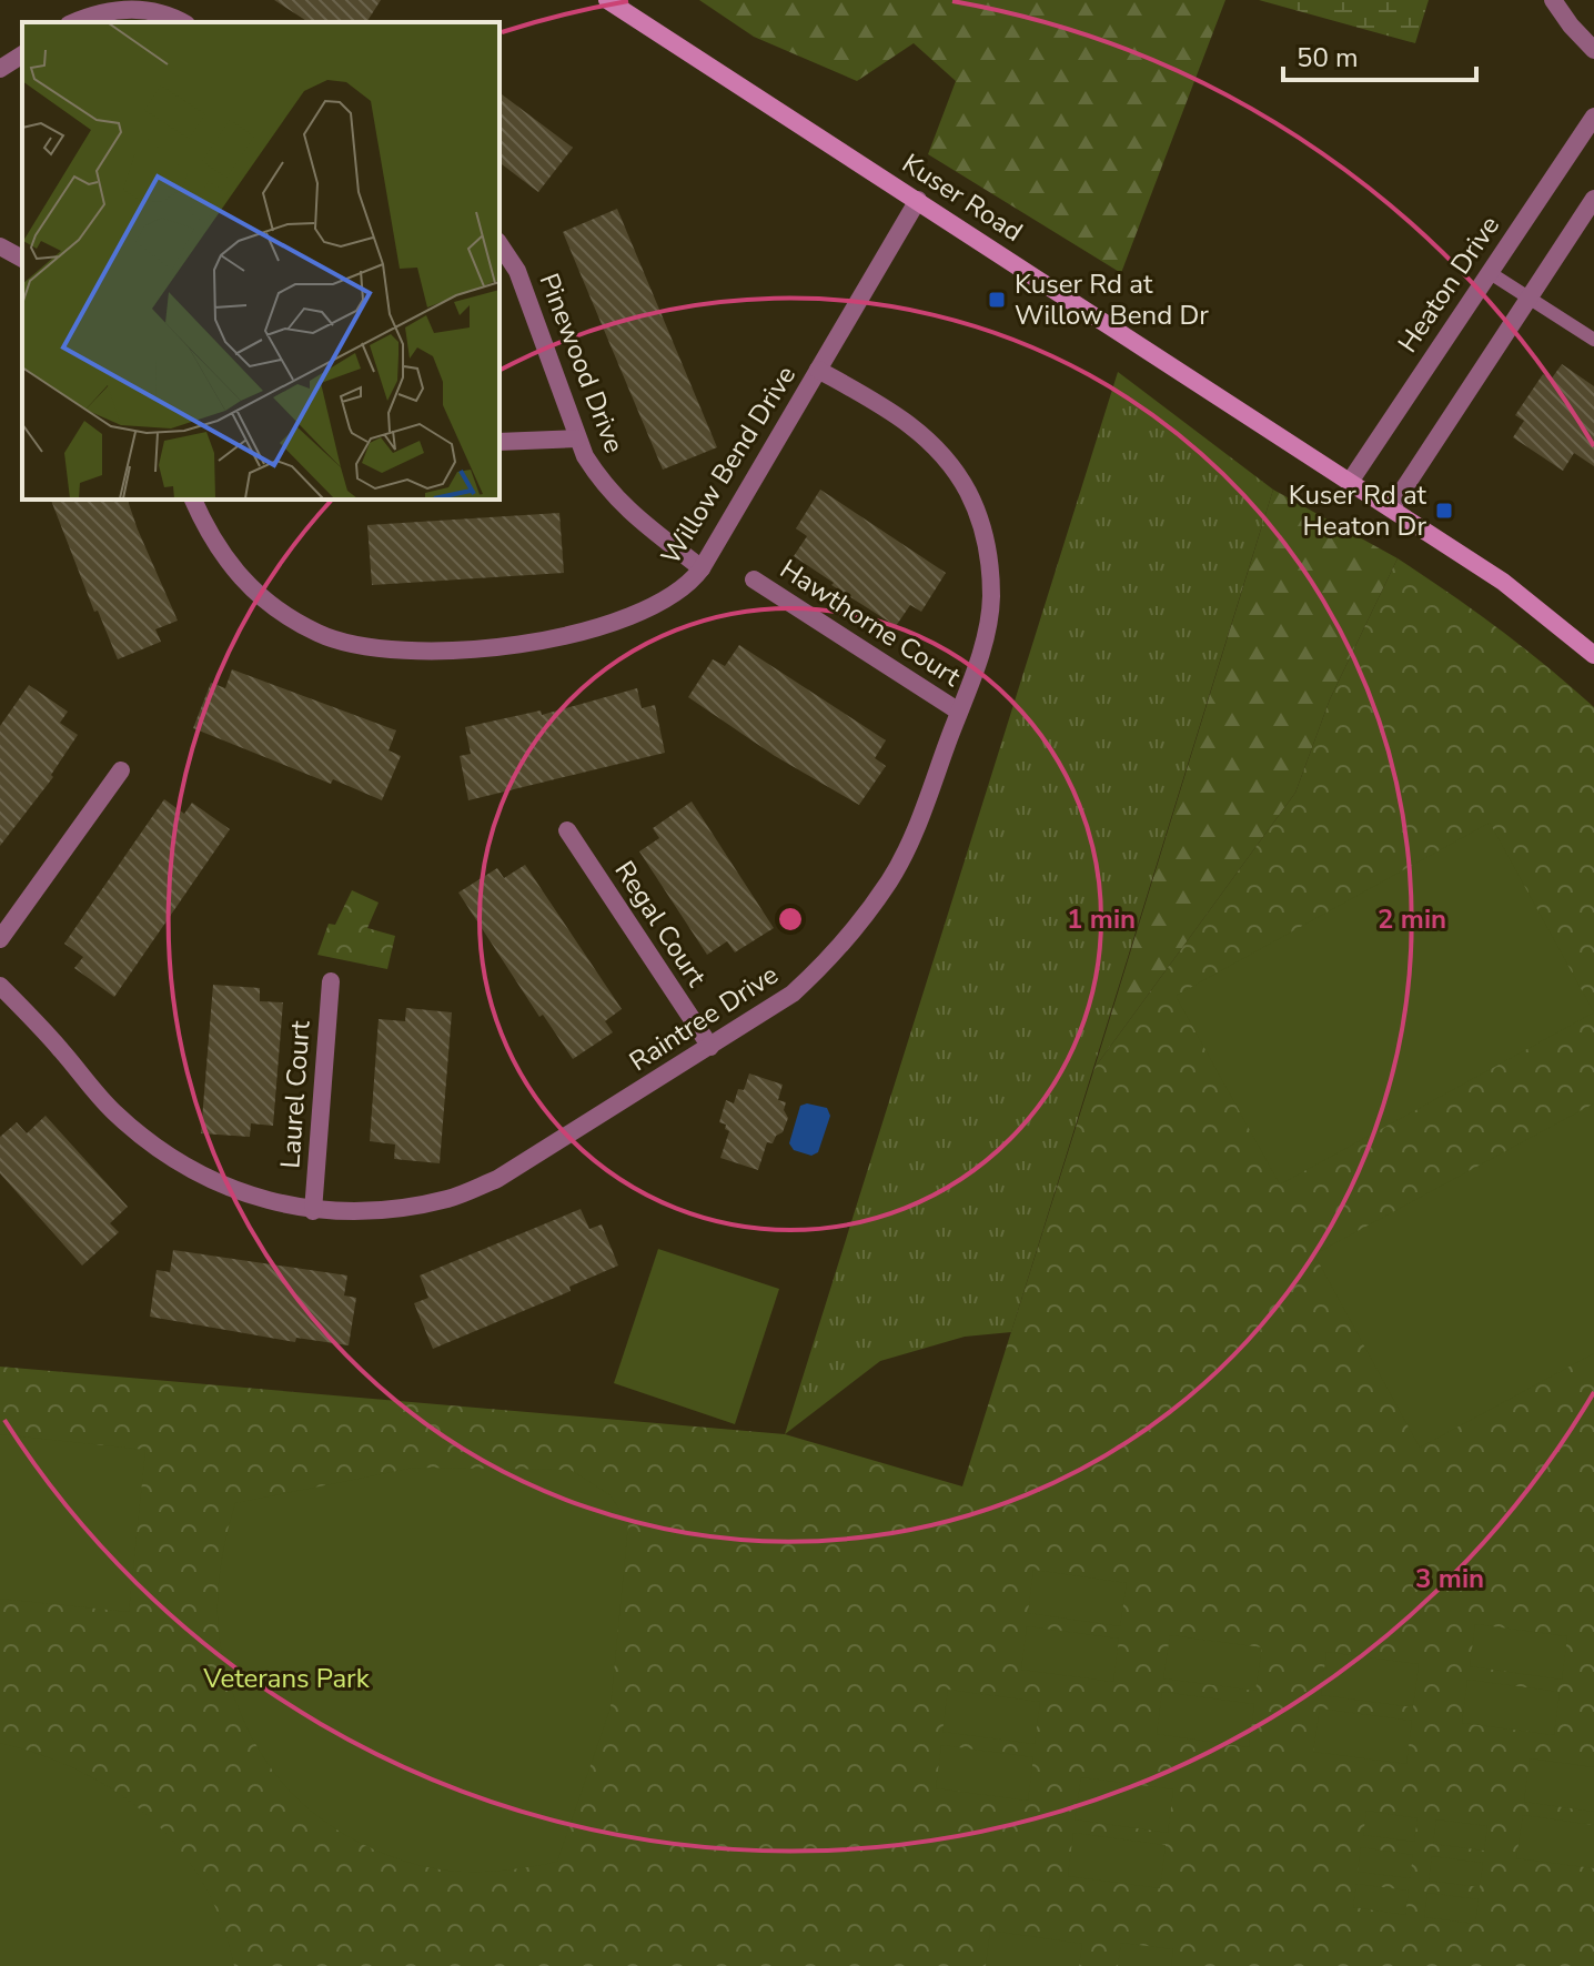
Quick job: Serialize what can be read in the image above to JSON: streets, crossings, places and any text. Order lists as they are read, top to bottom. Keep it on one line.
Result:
{"streets":{"street":["Kuser Road","Heaton Drive","Pinewood Drive","Willow Bend Drive","Hawthorne Court","Regal Court","Raintree Drive","Laurel Court"]},"crossings":[["Kuser Road","Heaton Drive"],["Kuser Road","Willow Bend Drive"],["Pinewood Drive","Willow Bend Drive"],["Willow Bend Drive","Raintree Drive"],["Hawthorne Court","Raintree Drive"],["Regal Court","Raintree Drive"],["Raintree Drive","Laurel Court"]],"parks":["Veterans Park"],"places":{"transit":["Kuser Rd at Willow Bend Dr","Kuser Rd at Heaton Dr"]},"scale_bar":"50 m","rings":["1 min","2 min","3 min"]}
